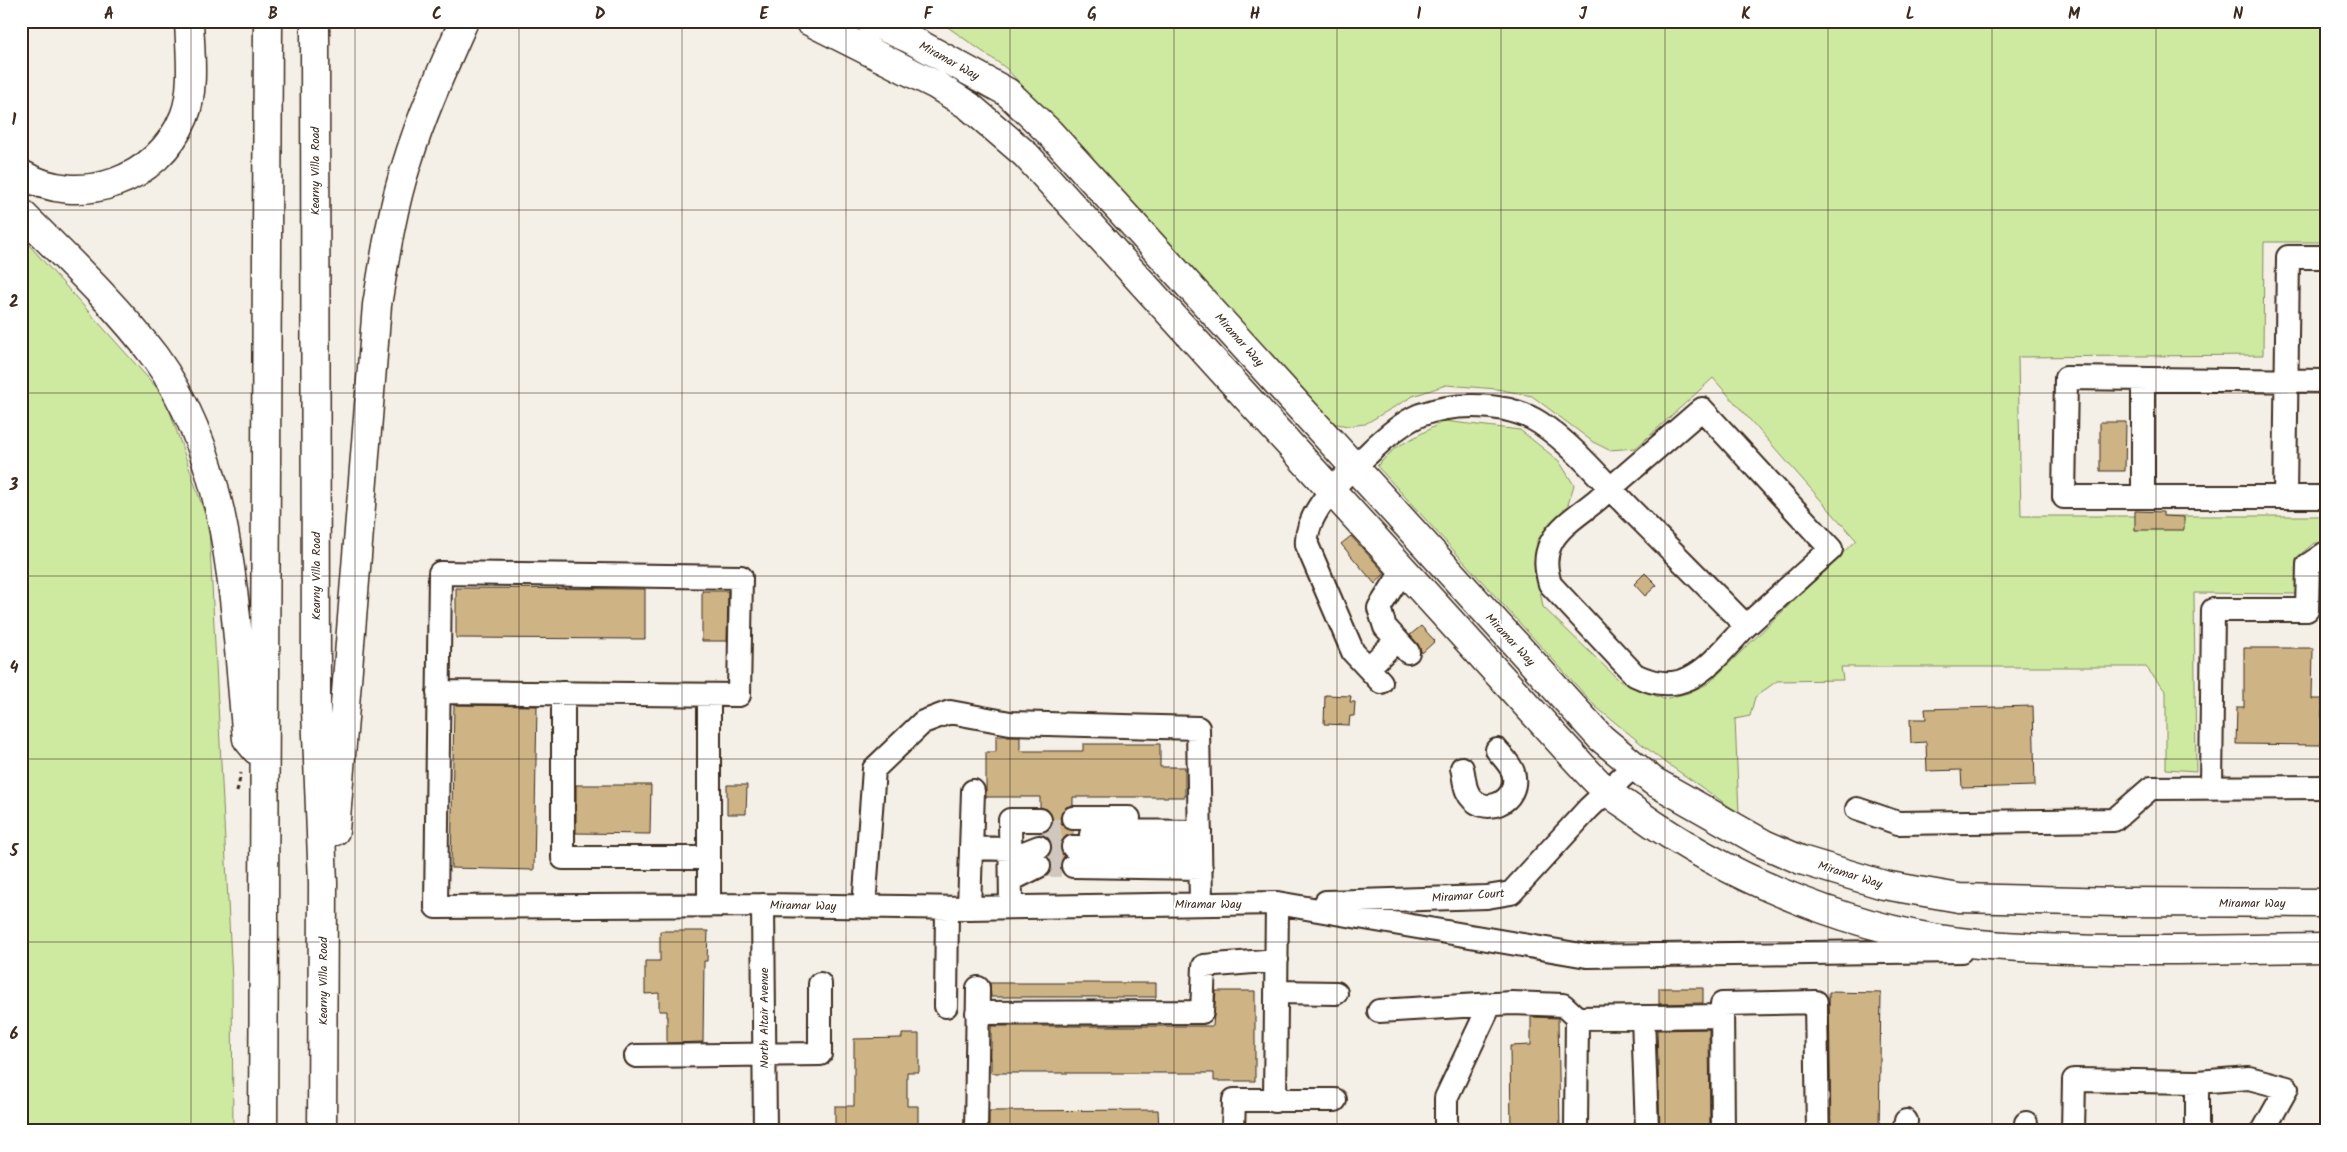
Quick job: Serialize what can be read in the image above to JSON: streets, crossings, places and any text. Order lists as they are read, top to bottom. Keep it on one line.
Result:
{"streets":{"main road":["Miramar Way","Kearny Villa Road"],"street":["Miramar Court","North Altair Avenue"]},"crossings":[["Miramar Way","Miramar Court"],["Miramar Way","North Altair Avenue"]],"grid":{"columns":["A","B","C","D","E","F","G","H","I","J","K","L","M","N"],"rows":["1","2","3","4","5","6"]}}
